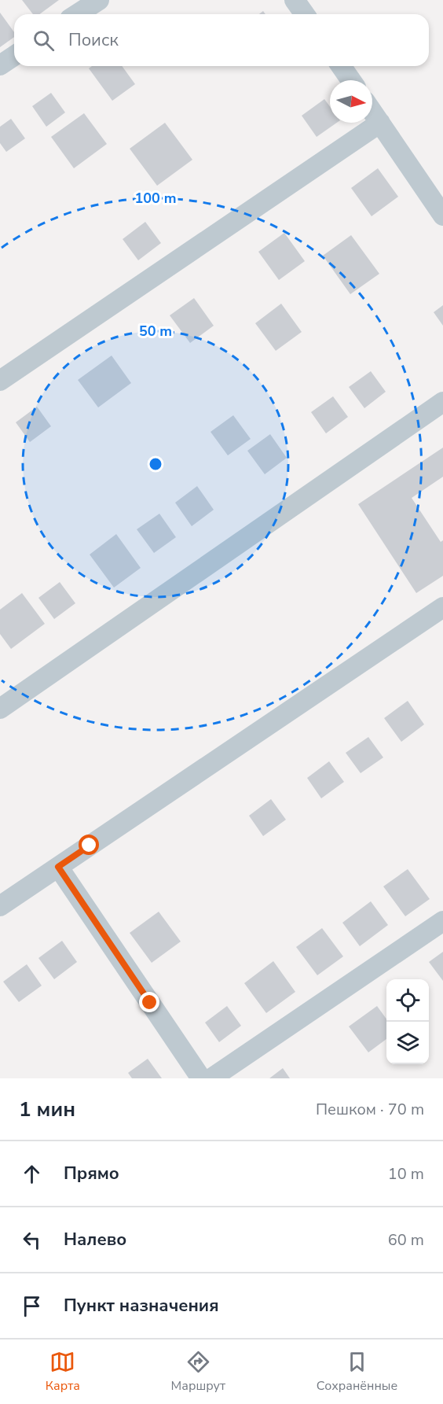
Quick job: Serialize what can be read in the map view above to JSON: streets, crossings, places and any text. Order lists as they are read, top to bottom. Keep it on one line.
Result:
{"north":"right","page":{"search":"Поиск","heading":["1 мин","Пешком · 70 m"],"list":[["Прямо","10 m"],["Налево","60 m"],"Пункт назначения"],"nav":["Карта","Маршрут","Сохранённые"]},"rings":["100 m","50 m"]}
